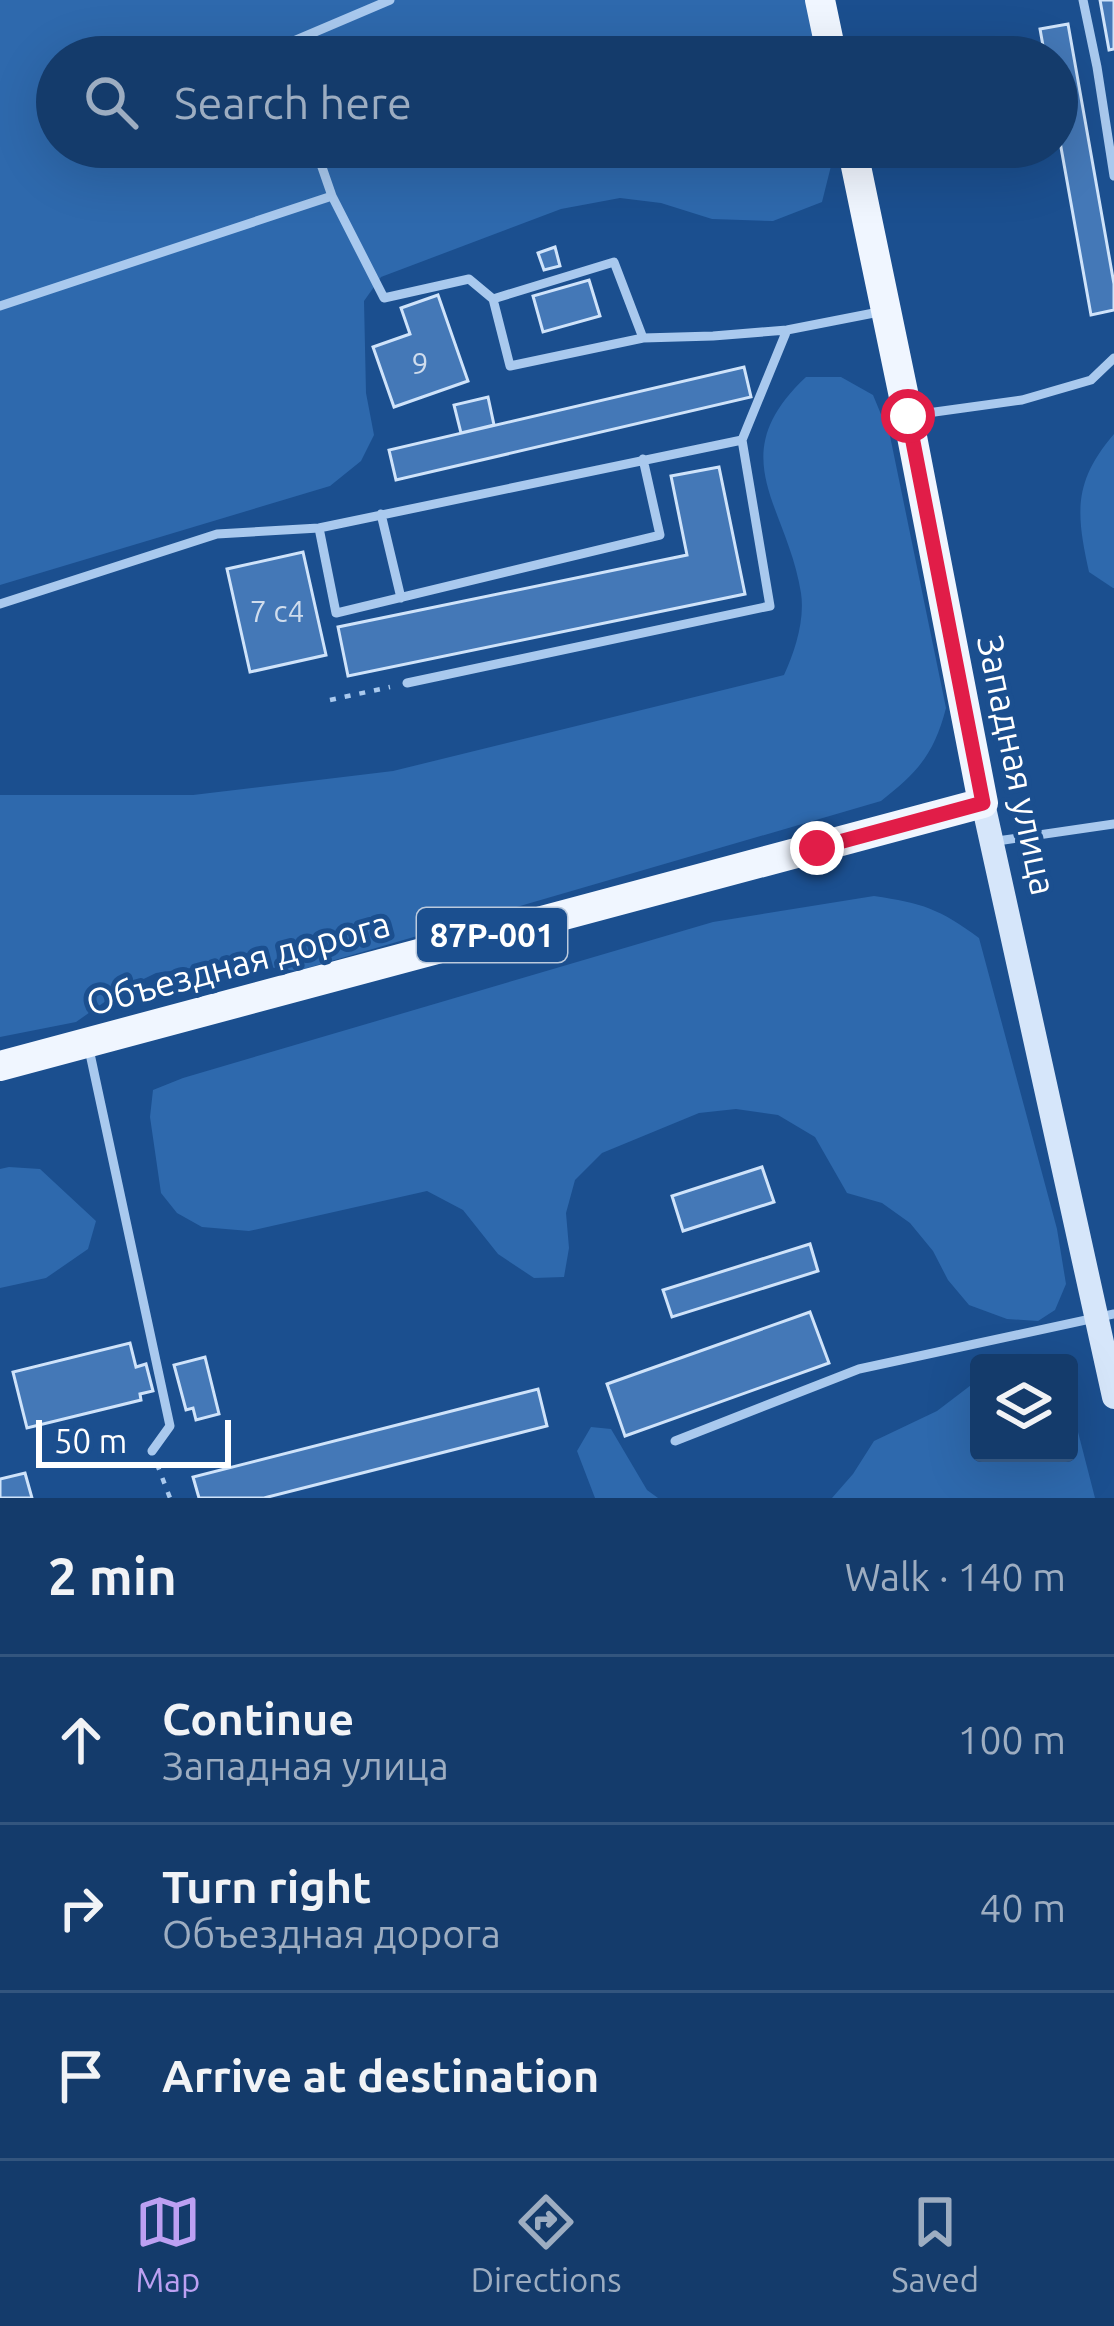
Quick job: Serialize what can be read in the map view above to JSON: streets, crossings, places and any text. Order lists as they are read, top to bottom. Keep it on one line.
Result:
{"streets":{"main road":["Западная улица","87Р-001","Объездная дорога"]},"crossings":[["Западная улица","Объездная дорога"]],"house_numbers":["9","7 с4"],"scale_bar":"50 m","page":{"search":"Search here","scale":"50 m","heading":["2 min","Walk · 140 m"],"list":[["Continue","Западная улица","100 m"],["Turn right","Объездная дорога","40 m"],"Arrive at destination"],"nav":["Map","Directions","Saved"]}}
